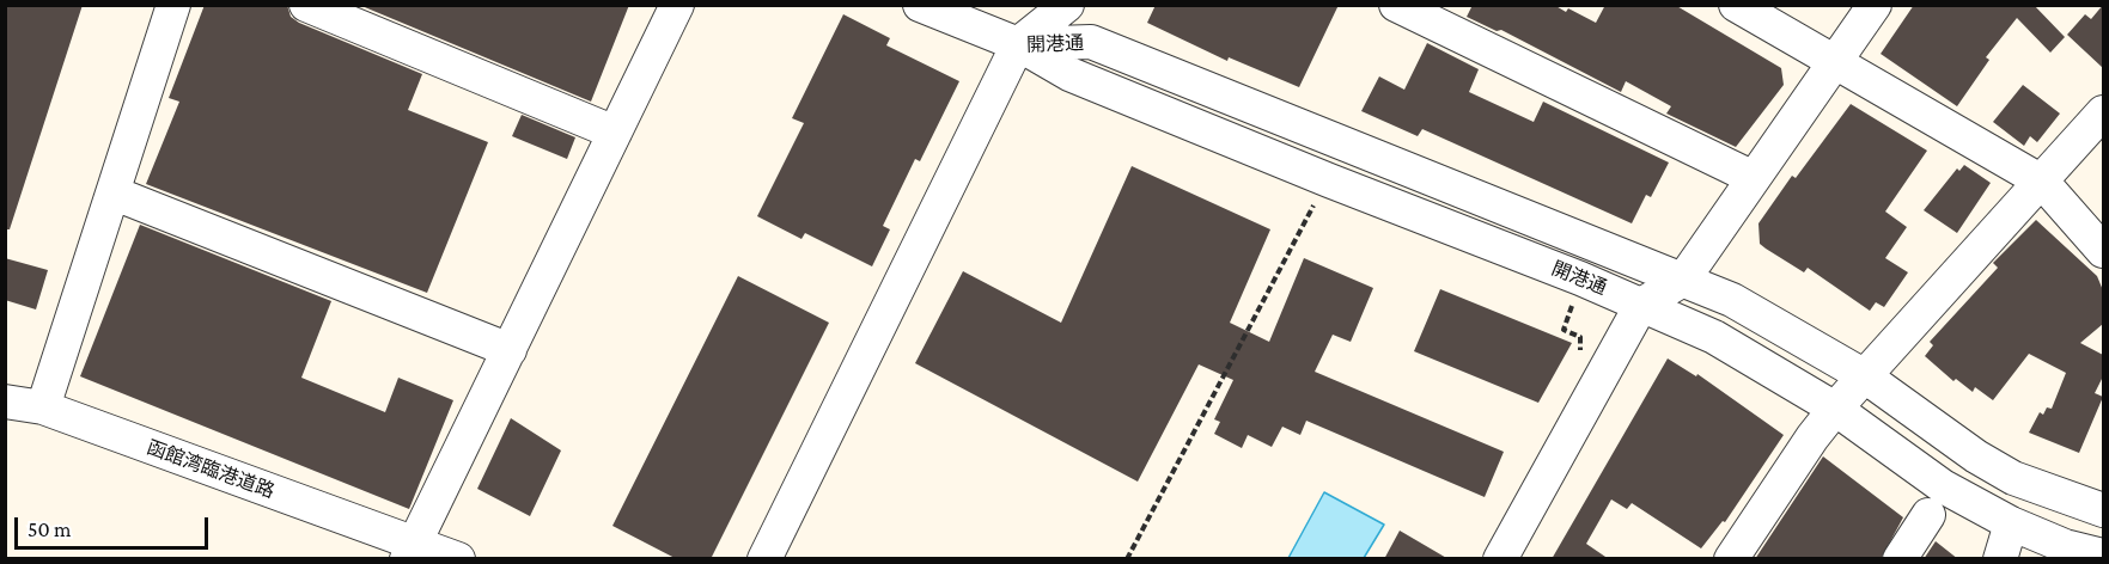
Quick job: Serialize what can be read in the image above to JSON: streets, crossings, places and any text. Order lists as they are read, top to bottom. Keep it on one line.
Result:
{"streets":{"street":["開港通","函館湾臨港道路"]},"scale_bar":"50 m"}
